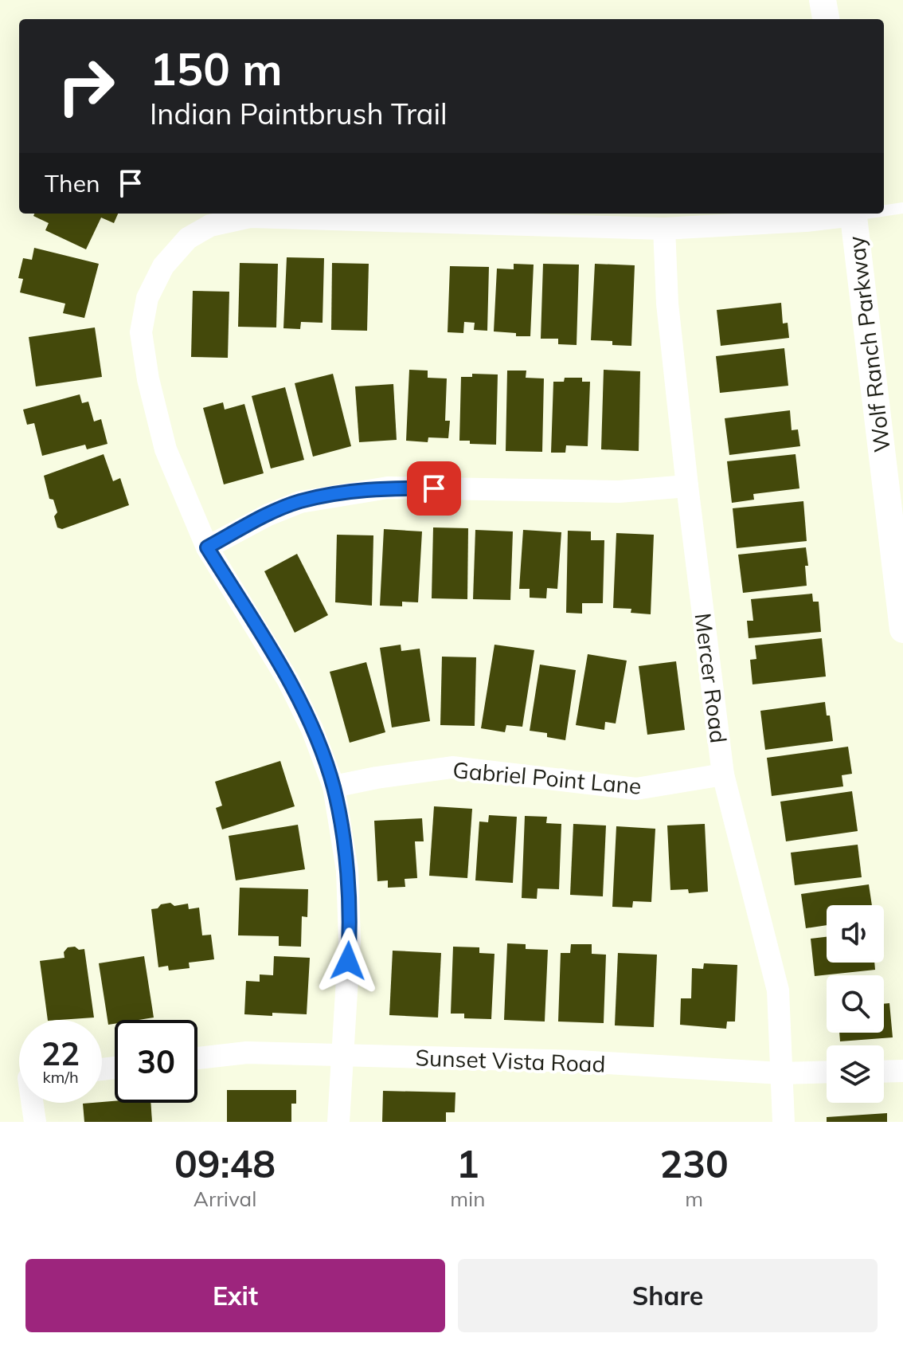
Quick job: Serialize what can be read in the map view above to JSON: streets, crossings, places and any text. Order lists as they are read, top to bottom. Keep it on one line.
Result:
{"streets":{"street":["Wolf Ranch Parkway","Mercer Road","Gabriel Point Lane","Sunset Vista Road"]},"crossings":[["Mercer Road","Gabriel Point Lane"],["Mercer Road","Sunset Vista Road"]],"page":{"turn":["150 m","Indian Paintbrush Trail"],"then":"Then","speed":"22 km/h","limit":"30","eta":["09:48","Arrival","1","min","230","m"],"buttons":["Exit","Share"]}}
